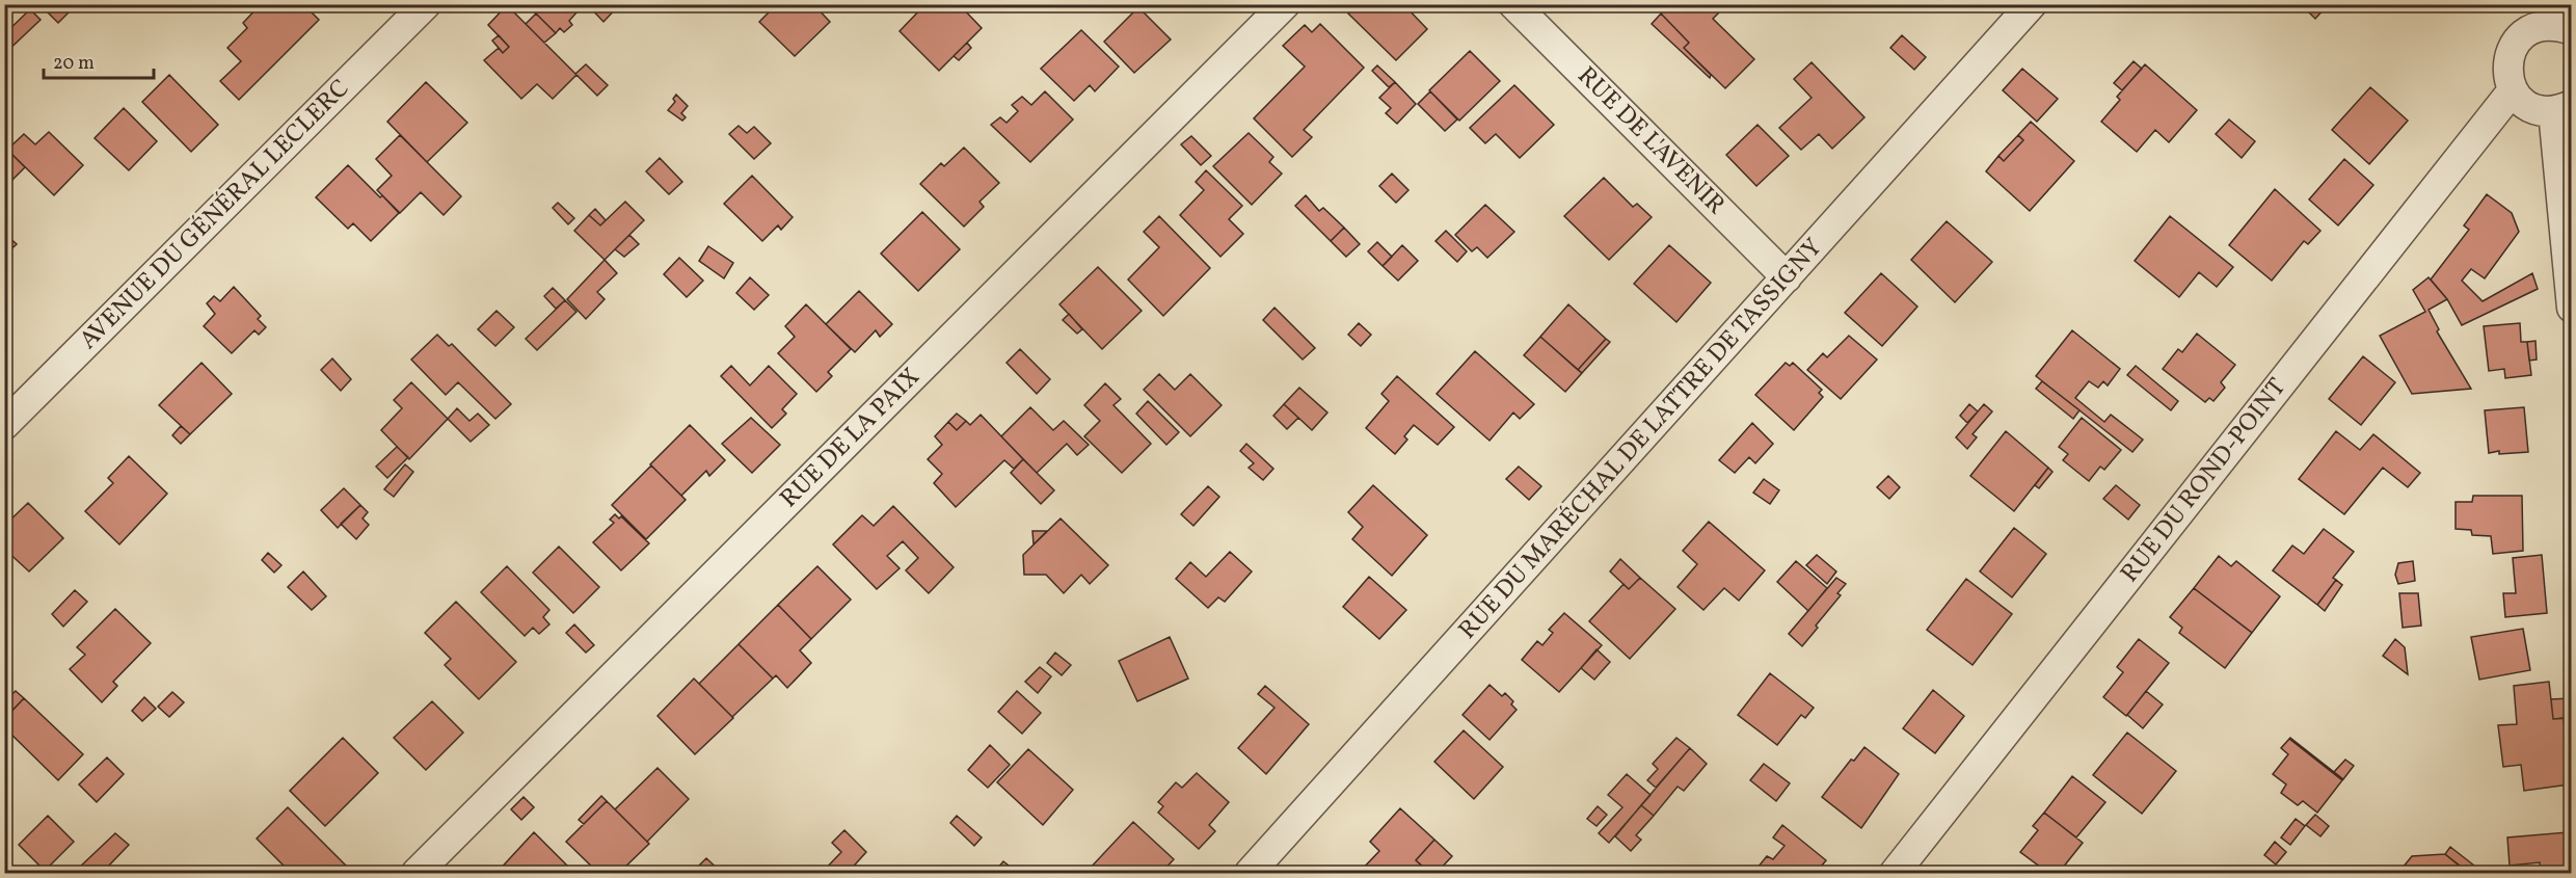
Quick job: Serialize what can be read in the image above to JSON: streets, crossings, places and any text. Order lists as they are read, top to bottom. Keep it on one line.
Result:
{"streets":{"street":["RUE DE L'AVENIR","AVENUE DU GÉNÉRAL LECLERC","RUE DE LA PAIX","RUE DU MARÉCHAL DE LATTRE DE TASSIGNY","RUE DU ROND-POINT"]},"crossings":[["RUE DE L'AVENIR","RUE DU MARÉCHAL DE LATTRE DE TASSIGNY"]],"scale_bar":"20 m"}
